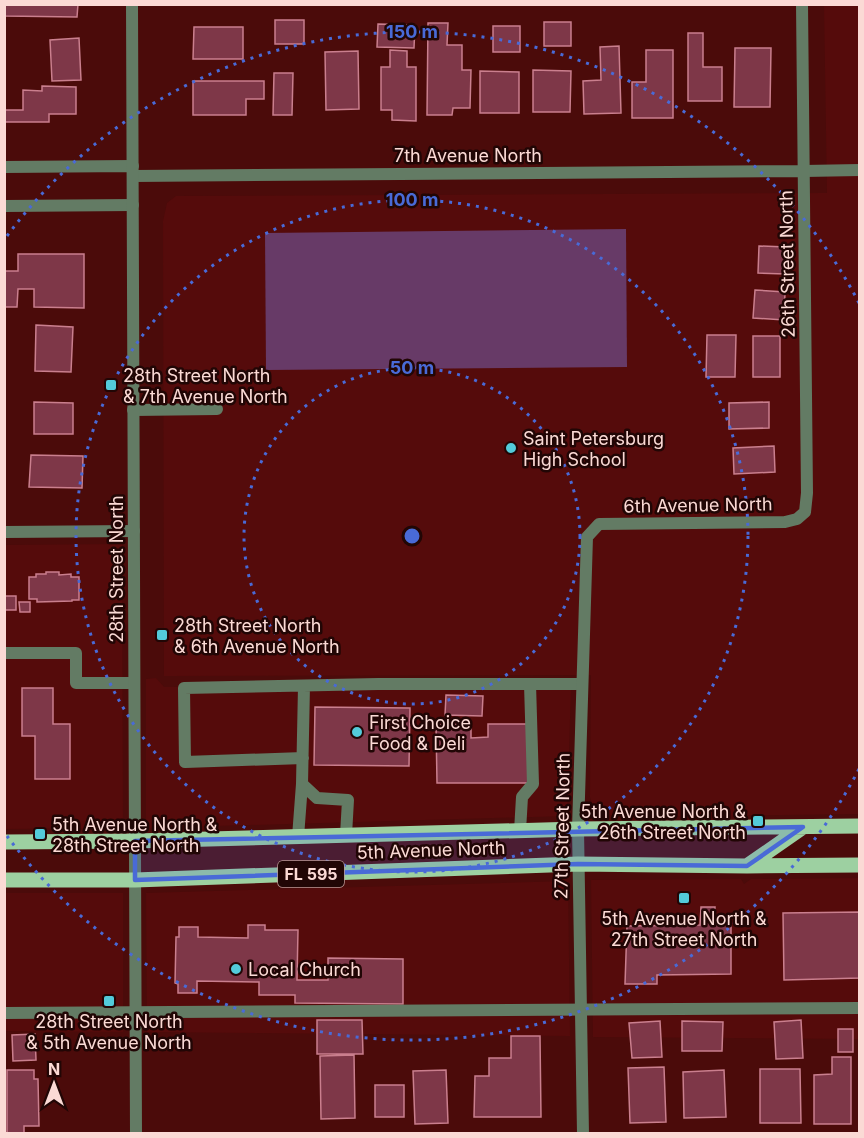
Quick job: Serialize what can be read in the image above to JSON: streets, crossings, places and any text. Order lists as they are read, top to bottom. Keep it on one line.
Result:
{"streets":{"main road":["5th Avenue North","FL 595"],"street":["7th Avenue North","26th Street North","6th Avenue North","28th Street North","27th Street North"]},"crossings":[["7th Avenue North","26th Street North"],["7th Avenue North","28th Street North"],["26th Street North","6th Avenue North"],["6th Avenue North","27th Street North"],["28th Street North","5th Avenue North"],["27th Street North","5th Avenue North"]],"places":{"transit":["28th Street North & 7th Avenue North","28th Street North & 6th Avenue North","5th Avenue North & 26th Street North","5th Avenue North & 28th Street North","5th Avenue North & 27th Street North","28th Street North & 5th Avenue North"],"other":["Saint Petersburg High School","First Choice Food & Deli","Local Church"]},"north":"top","rings":["150 m","100 m","50 m"]}
